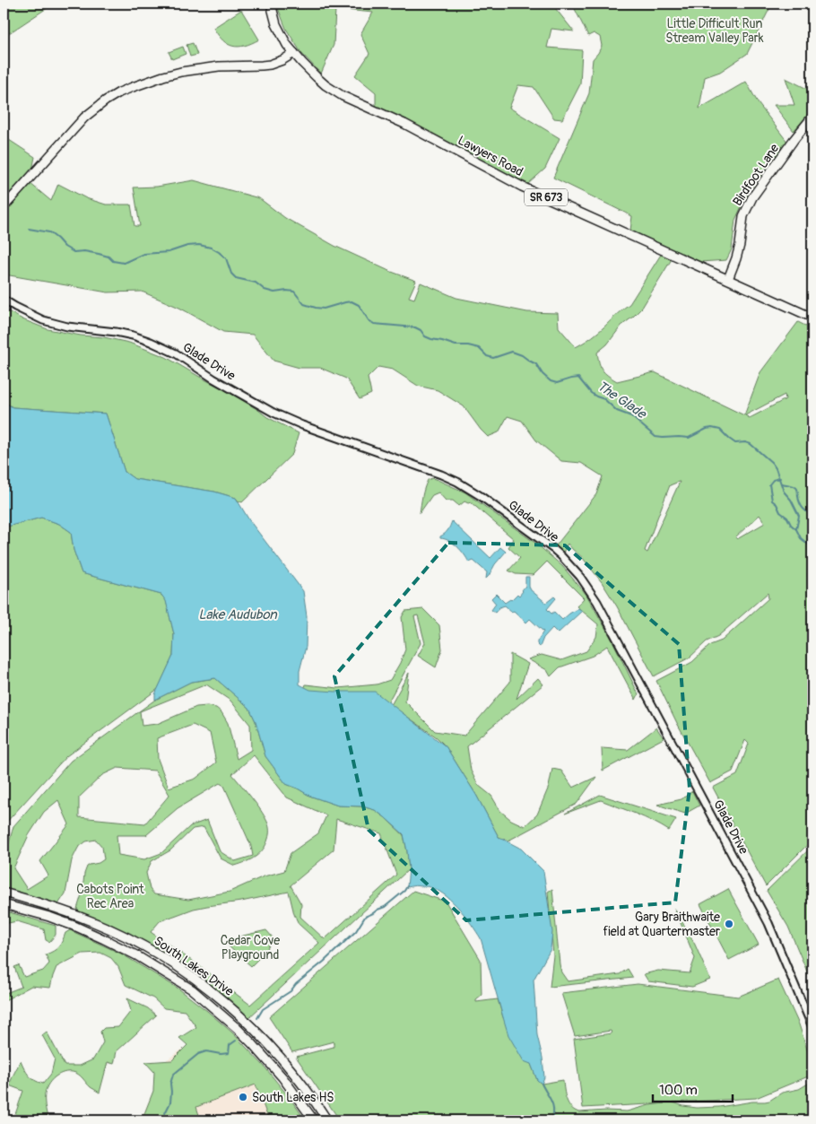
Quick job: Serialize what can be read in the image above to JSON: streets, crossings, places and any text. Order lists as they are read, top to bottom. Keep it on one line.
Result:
{"streets":{"main road":["Lawyers Road","Birdfoot Lane","SR 673","South Lakes Drive"],"street":["Glade Drive"]},"crossings":[["Lawyers Road","Birdfoot Lane"]],"water":["The Glade","Lake Audubon"],"parks":["Little Difficult Run Stream Valley Park","Cabots Point Rec Area","Cedar Cove Playground"],"places":["Gary Braithwaite field at Quartermaster","South Lakes HS"],"scale_bar":"100 m"}
